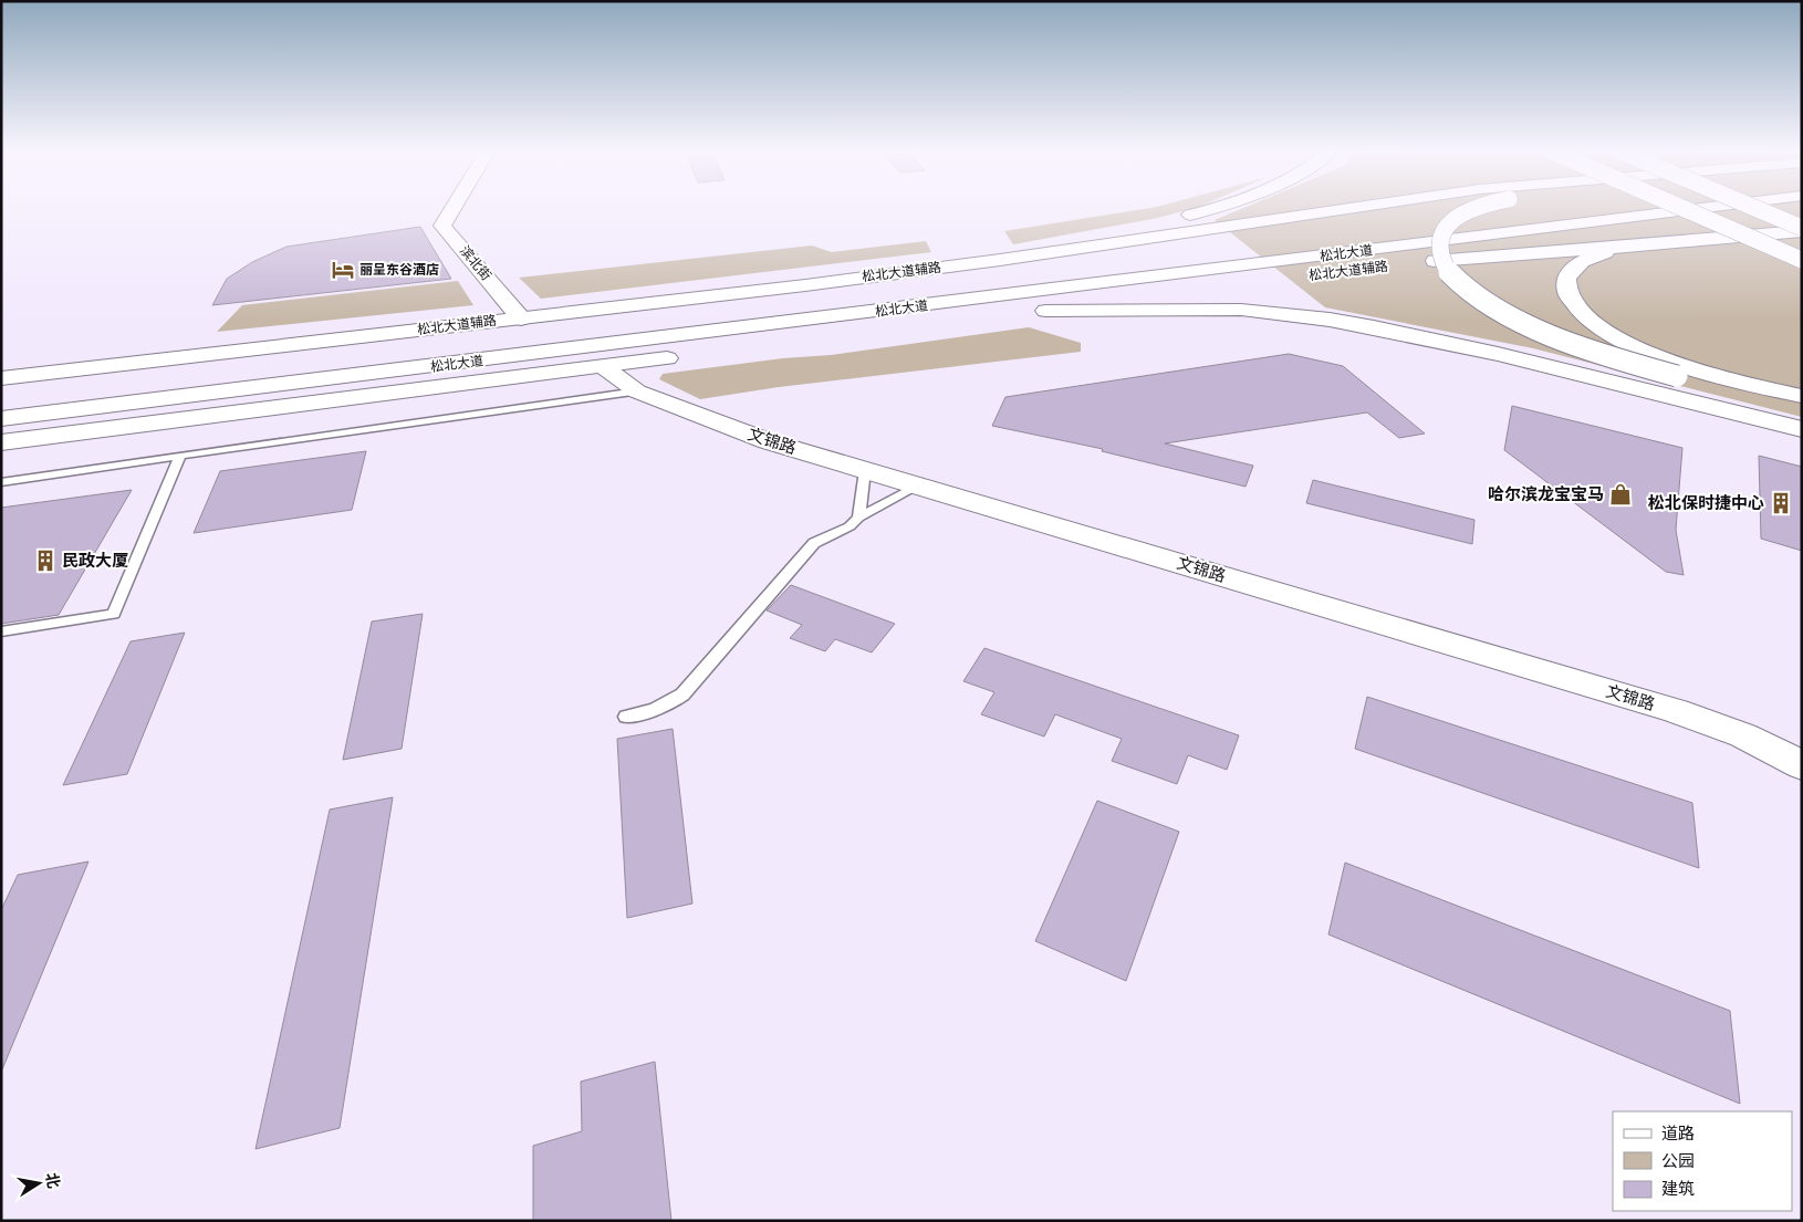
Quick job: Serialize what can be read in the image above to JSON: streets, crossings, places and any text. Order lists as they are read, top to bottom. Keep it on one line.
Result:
{"streets":{"main road":["松北大道","滨北街","松北大道辅路","文锦路"]},"crossings":[["滨北街","松北大道辅路"]],"places":{"hotel":["丽呈东谷酒店"],"shop":["哈尔滨龙宝宝马"],"building":["松北保时捷中心","民政大厦"]},"legend":["道路","公园","建筑"],"north":"right"}
